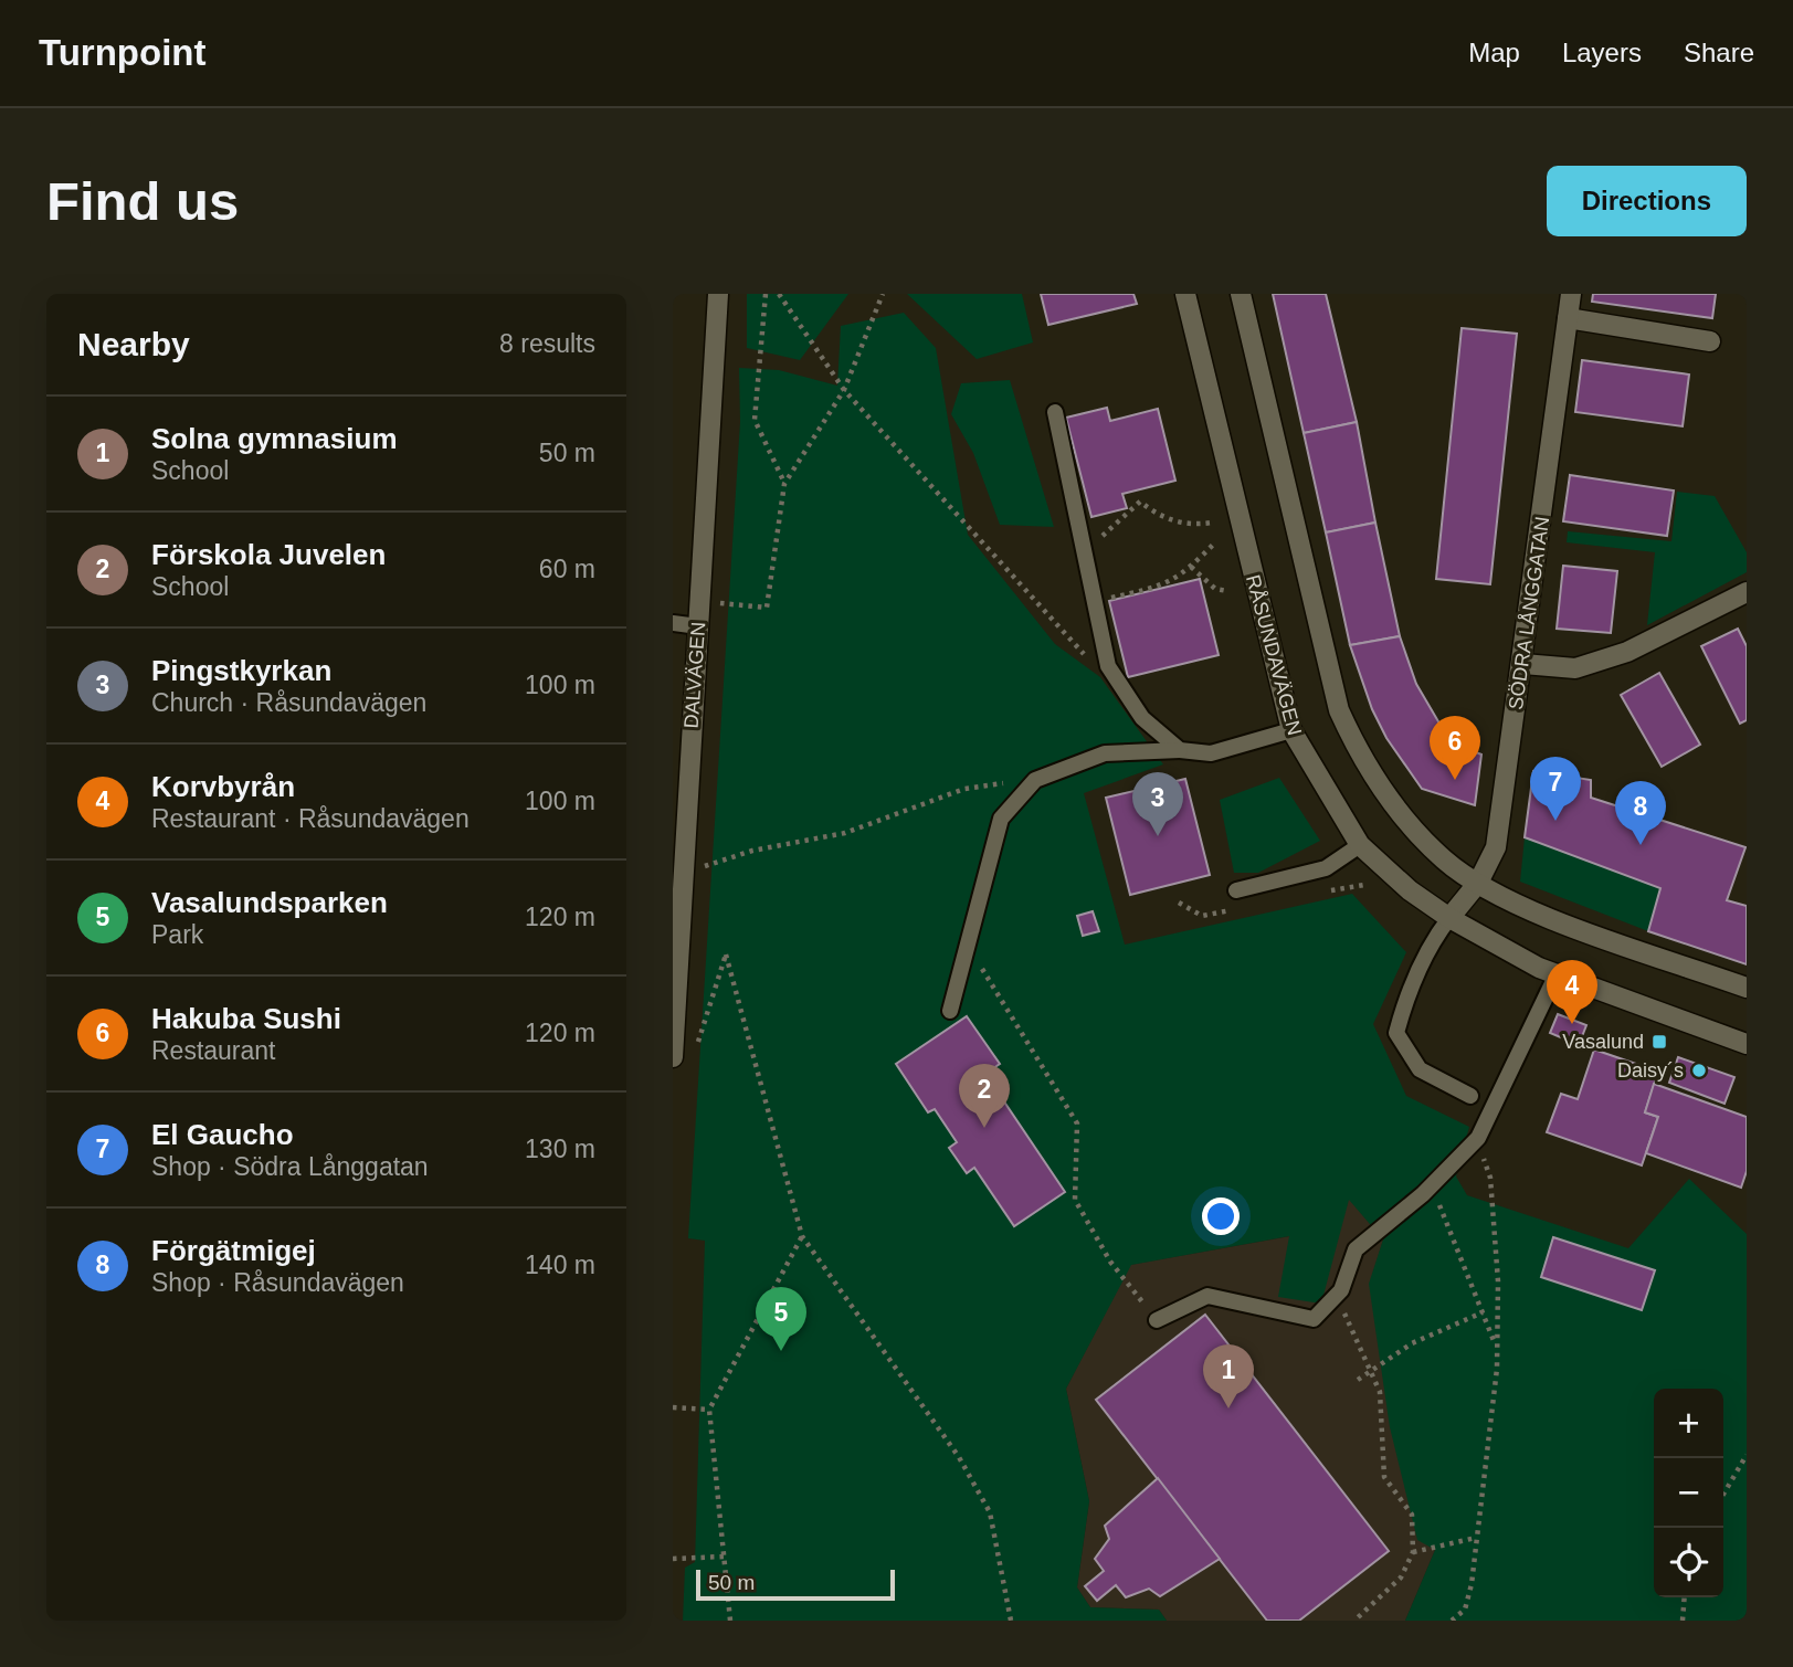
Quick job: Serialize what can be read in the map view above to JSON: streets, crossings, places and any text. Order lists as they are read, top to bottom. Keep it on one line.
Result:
{"streets":{"street":["SÖDRA LÅNGGATAN","RÅSUNDAVÄGEN","DALVÄGEN"]},"crossings":[["SÖDRA LÅNGGATAN","RÅSUNDAVÄGEN"]],"places":{"transit":["Vasalund"],"other":["Daisy´s"]},"scale_bar":"50 m","page":{"header":"Turnpoint","nav":["Map","Layers","Share"],"buttons":"Directions","title":"Find us","heading":["Nearby","8 results"],"list":[{"mark":"1","name":"Solna gymnasium","note":"School","value":"50 m"},{"mark":"2","name":"Förskola Juvelen","note":"School","value":"60 m"},{"mark":"3","name":"Pingstkyrkan","note":"Church · Råsundavägen","value":"100 m"},{"mark":"4","name":"Korvbyrån","note":"Restaurant · Råsundavägen","value":"100 m"},{"mark":"5","name":"Vasalundsparken","note":"Park","value":"120 m"},{"mark":"6","name":"Hakuba Sushi","note":"Restaurant","value":"120 m"},{"mark":"7","name":"El Gaucho","note":"Shop · Södra Långgatan","value":"130 m"},{"mark":"8","name":"Förgätmigej","note":"Shop · Råsundavägen","value":"140 m"}],"pins":["6","7","3","8","4","2","5","1"],"map_buttons":["+","−"],"scale":"50 m"}}
